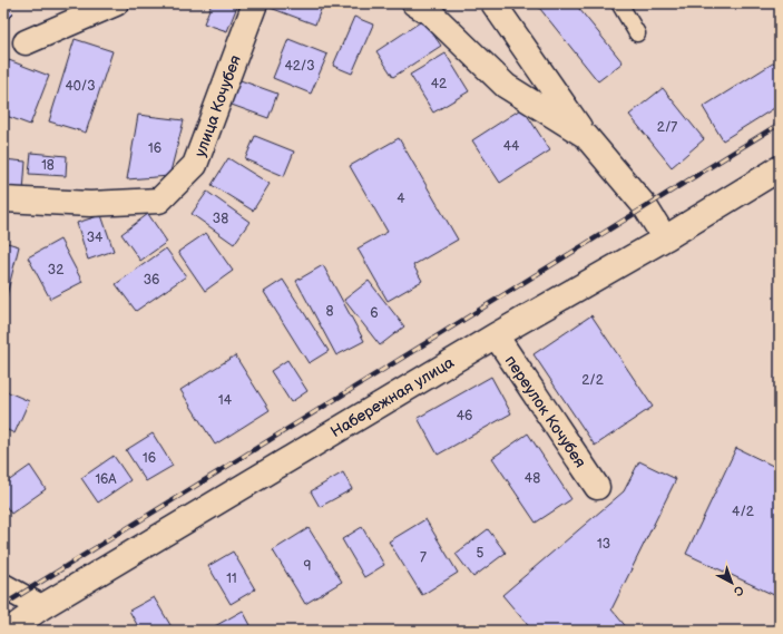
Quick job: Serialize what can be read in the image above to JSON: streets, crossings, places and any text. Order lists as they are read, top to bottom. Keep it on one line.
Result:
{"streets":{"street":["улица Кочубея","Набережная улица","переулок Кочубея"]},"crossings":[["Набережная улица","переулок Кочубея"]],"house_numbers":["42/3","42","40/3","2/7","44","16","18","4","38","34","32","36","8","6","2/2","14","46","16","48","16А","4/2","13","5","7","9","11"],"north":"bottom right"}
